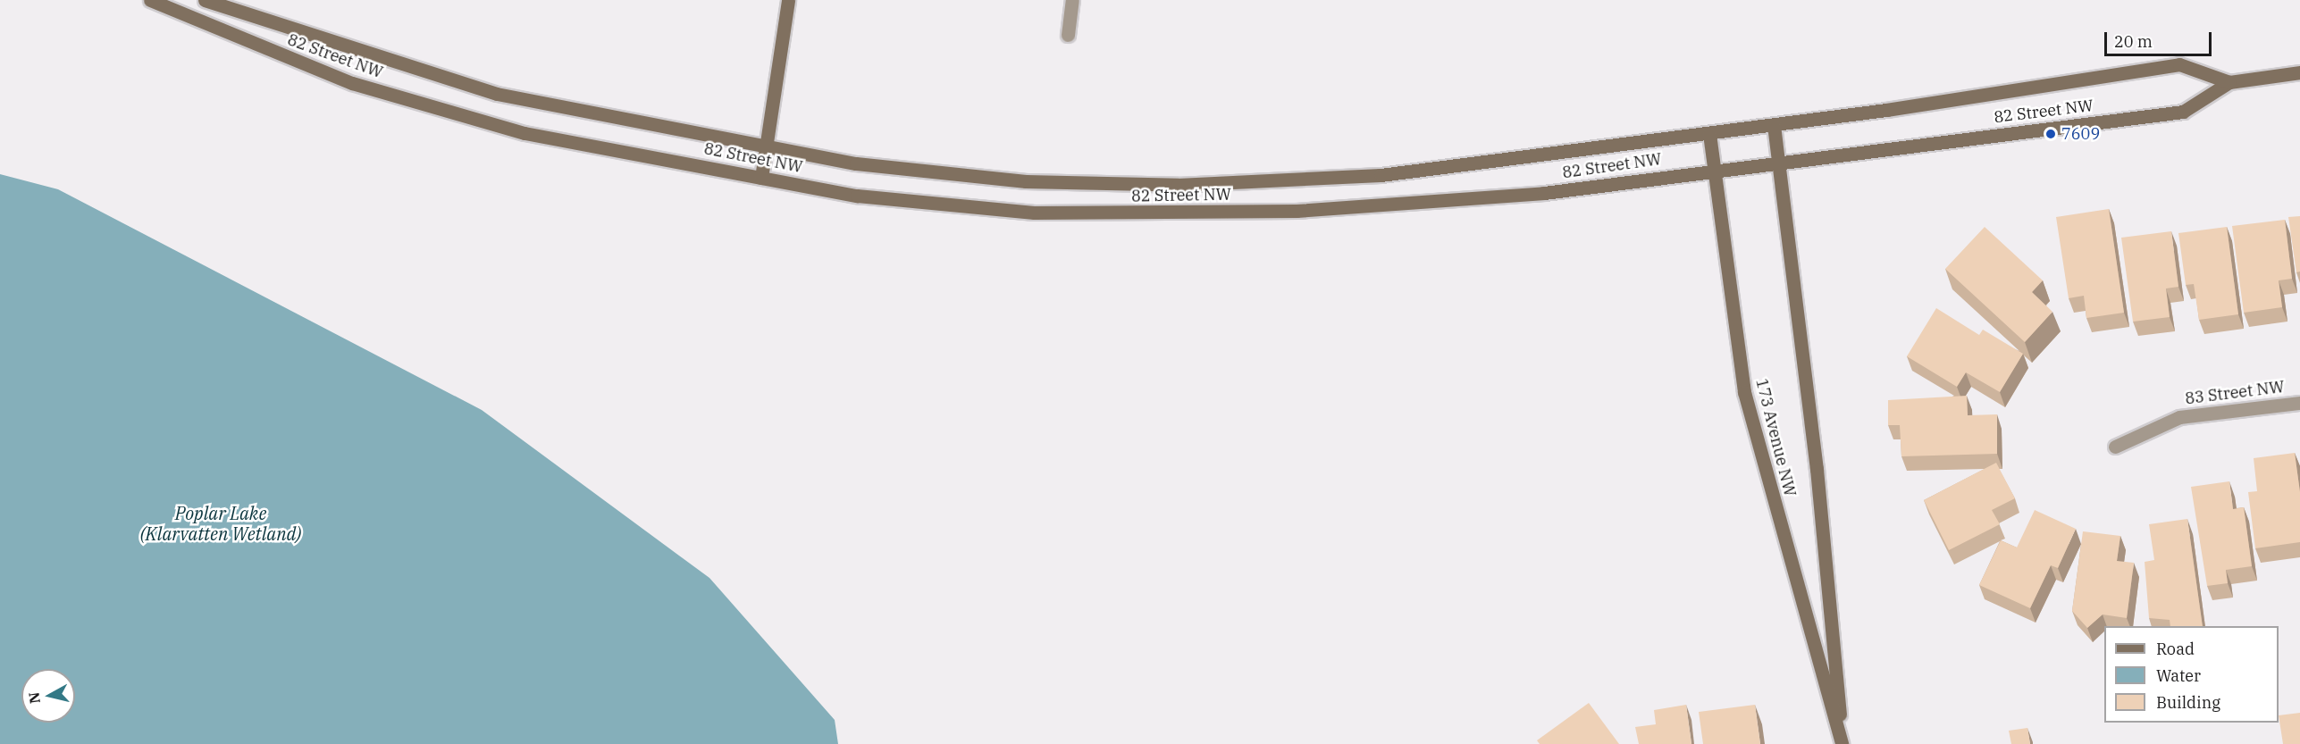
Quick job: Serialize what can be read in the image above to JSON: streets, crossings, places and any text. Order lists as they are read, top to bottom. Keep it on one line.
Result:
{"streets":{"main road":["82 Street NW","173 Avenue NW"],"street":["83 Street NW"]},"crossings":[["82 Street NW","173 Avenue NW"]],"water":["Poplar Lake (Klarvatten Wetland)"],"places":["7609"],"legend":["Road","Water","Building"],"scale_bar":"20 m","north":"left"}
